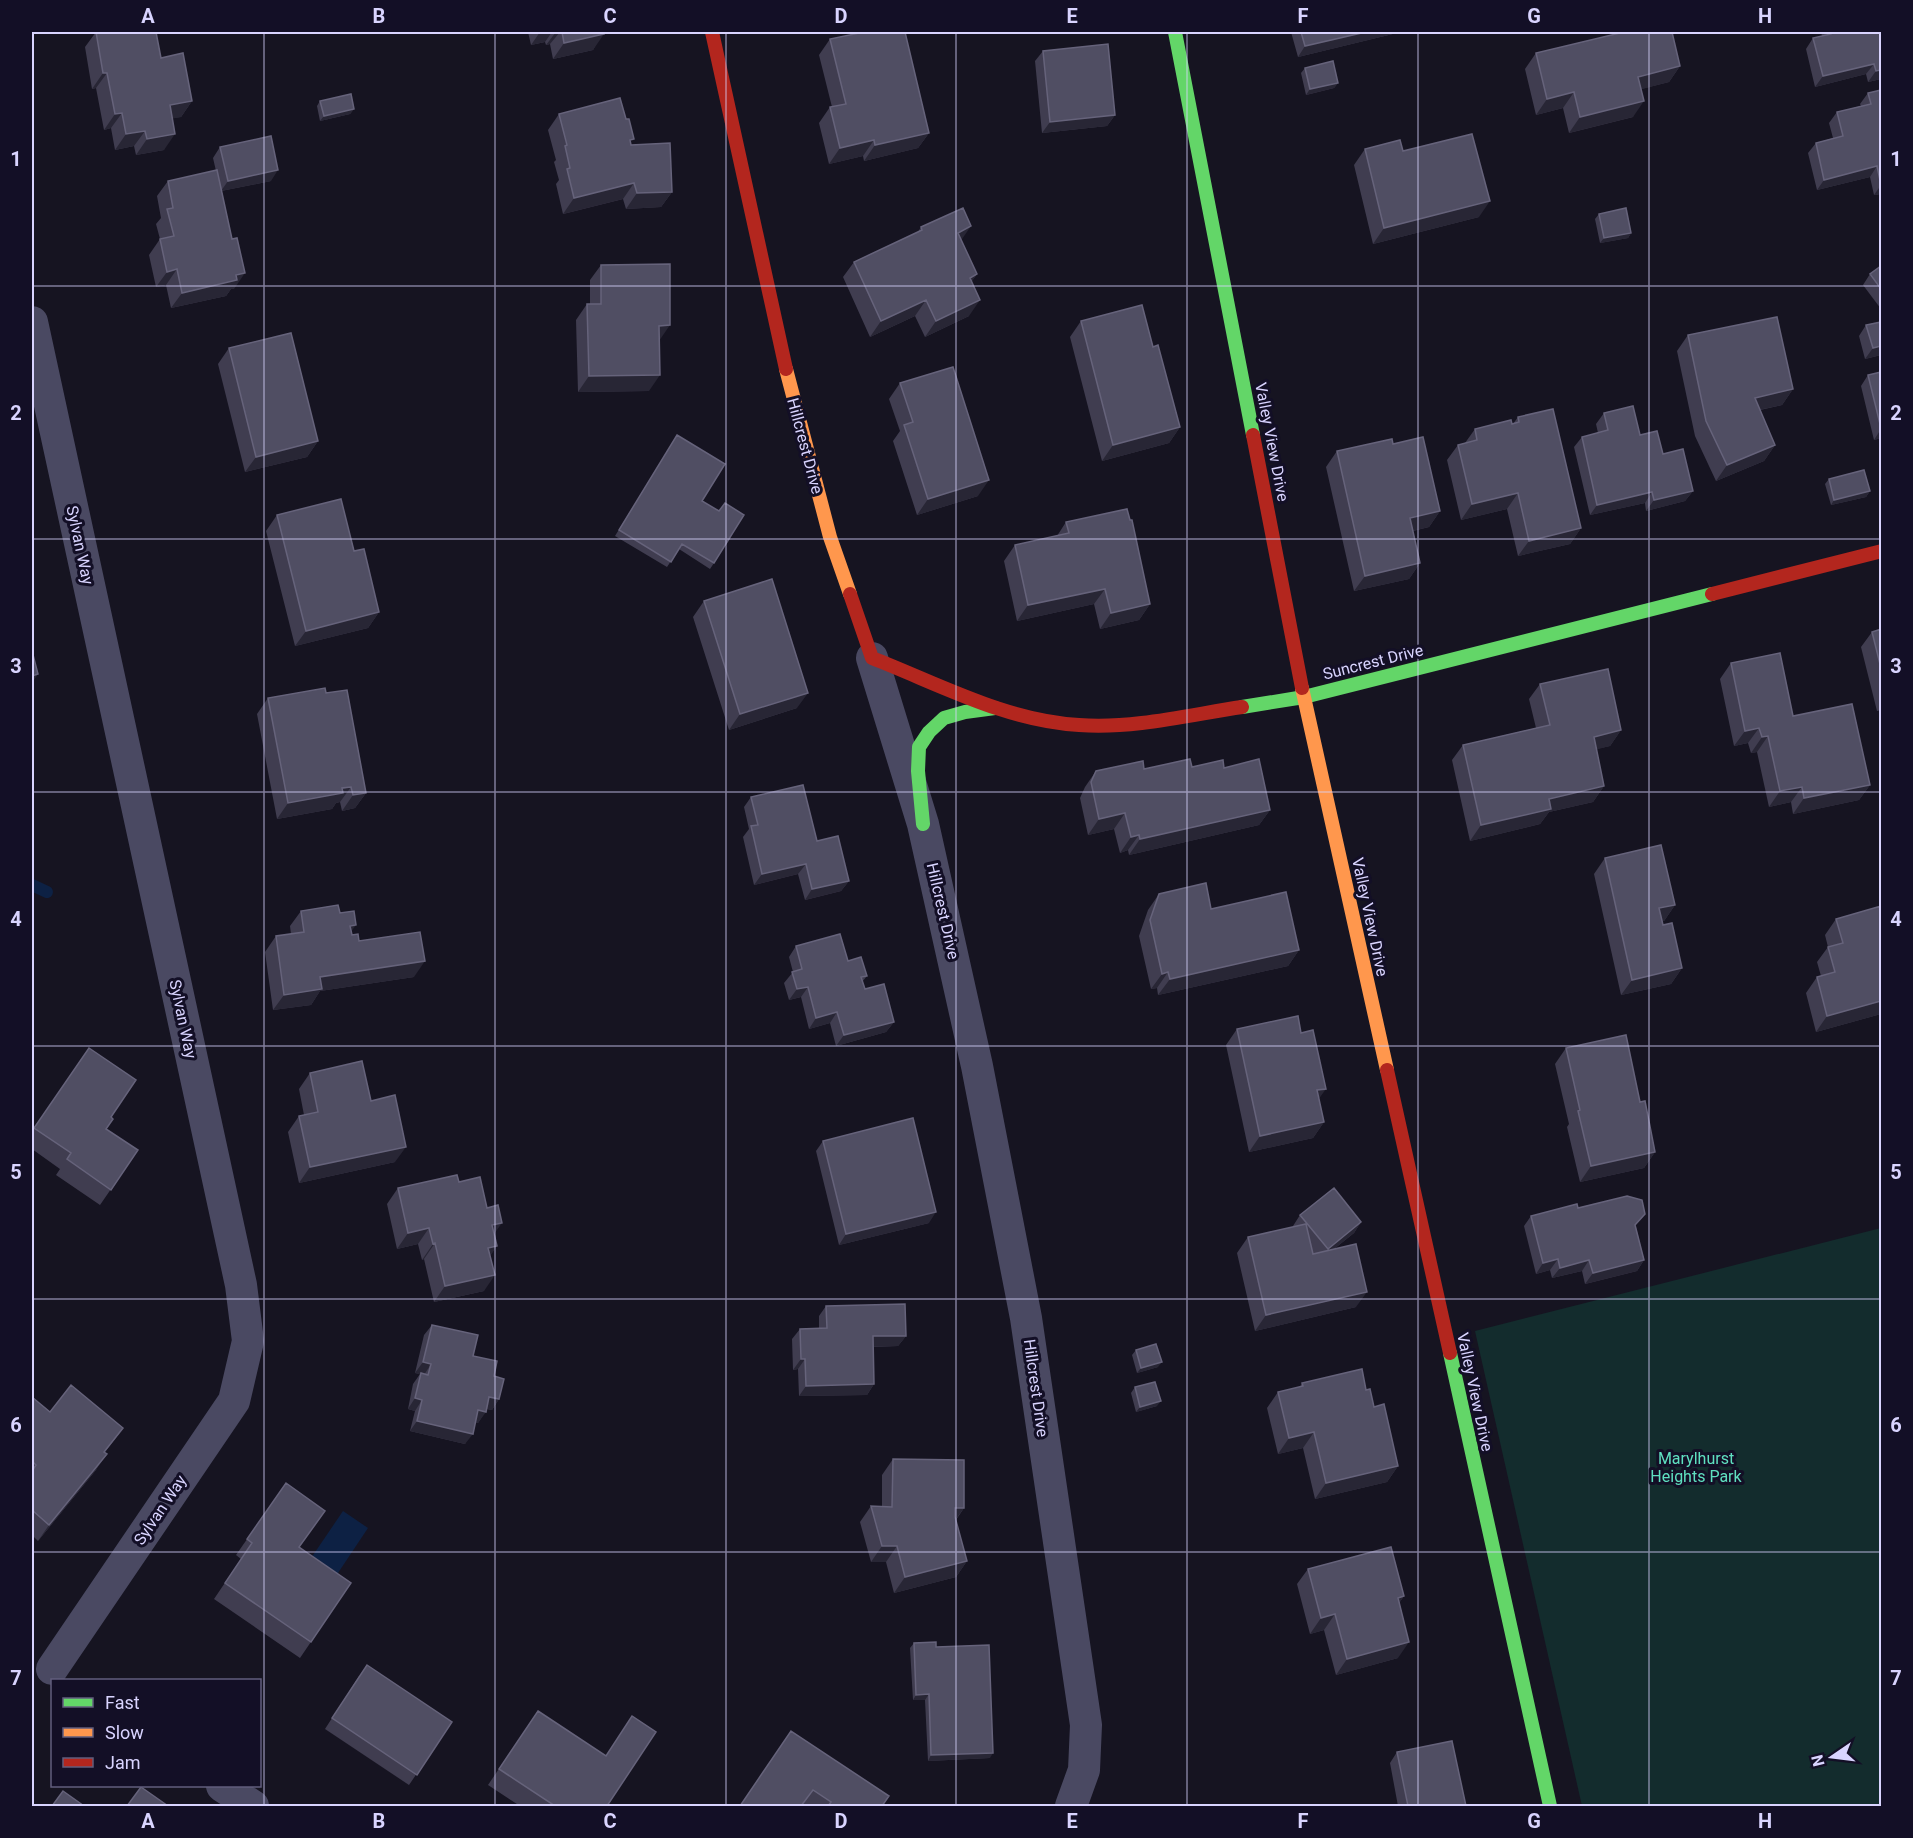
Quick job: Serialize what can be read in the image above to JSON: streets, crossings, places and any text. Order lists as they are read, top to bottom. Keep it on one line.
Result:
{"streets":{"street":["Valley View Drive","Hillcrest Drive","Sylvan Way","Suncrest Drive"]},"crossings":[["Valley View Drive","Suncrest Drive"],["Hillcrest Drive","Suncrest Drive"]],"parks":["Marylhurst Heights Park"],"legend":["Fast","Slow","Jam"],"north":"left","grid":{"columns":["A","B","C","D","E","F","G","H"],"rows":["1","2","3","4","5","6","7"]}}
